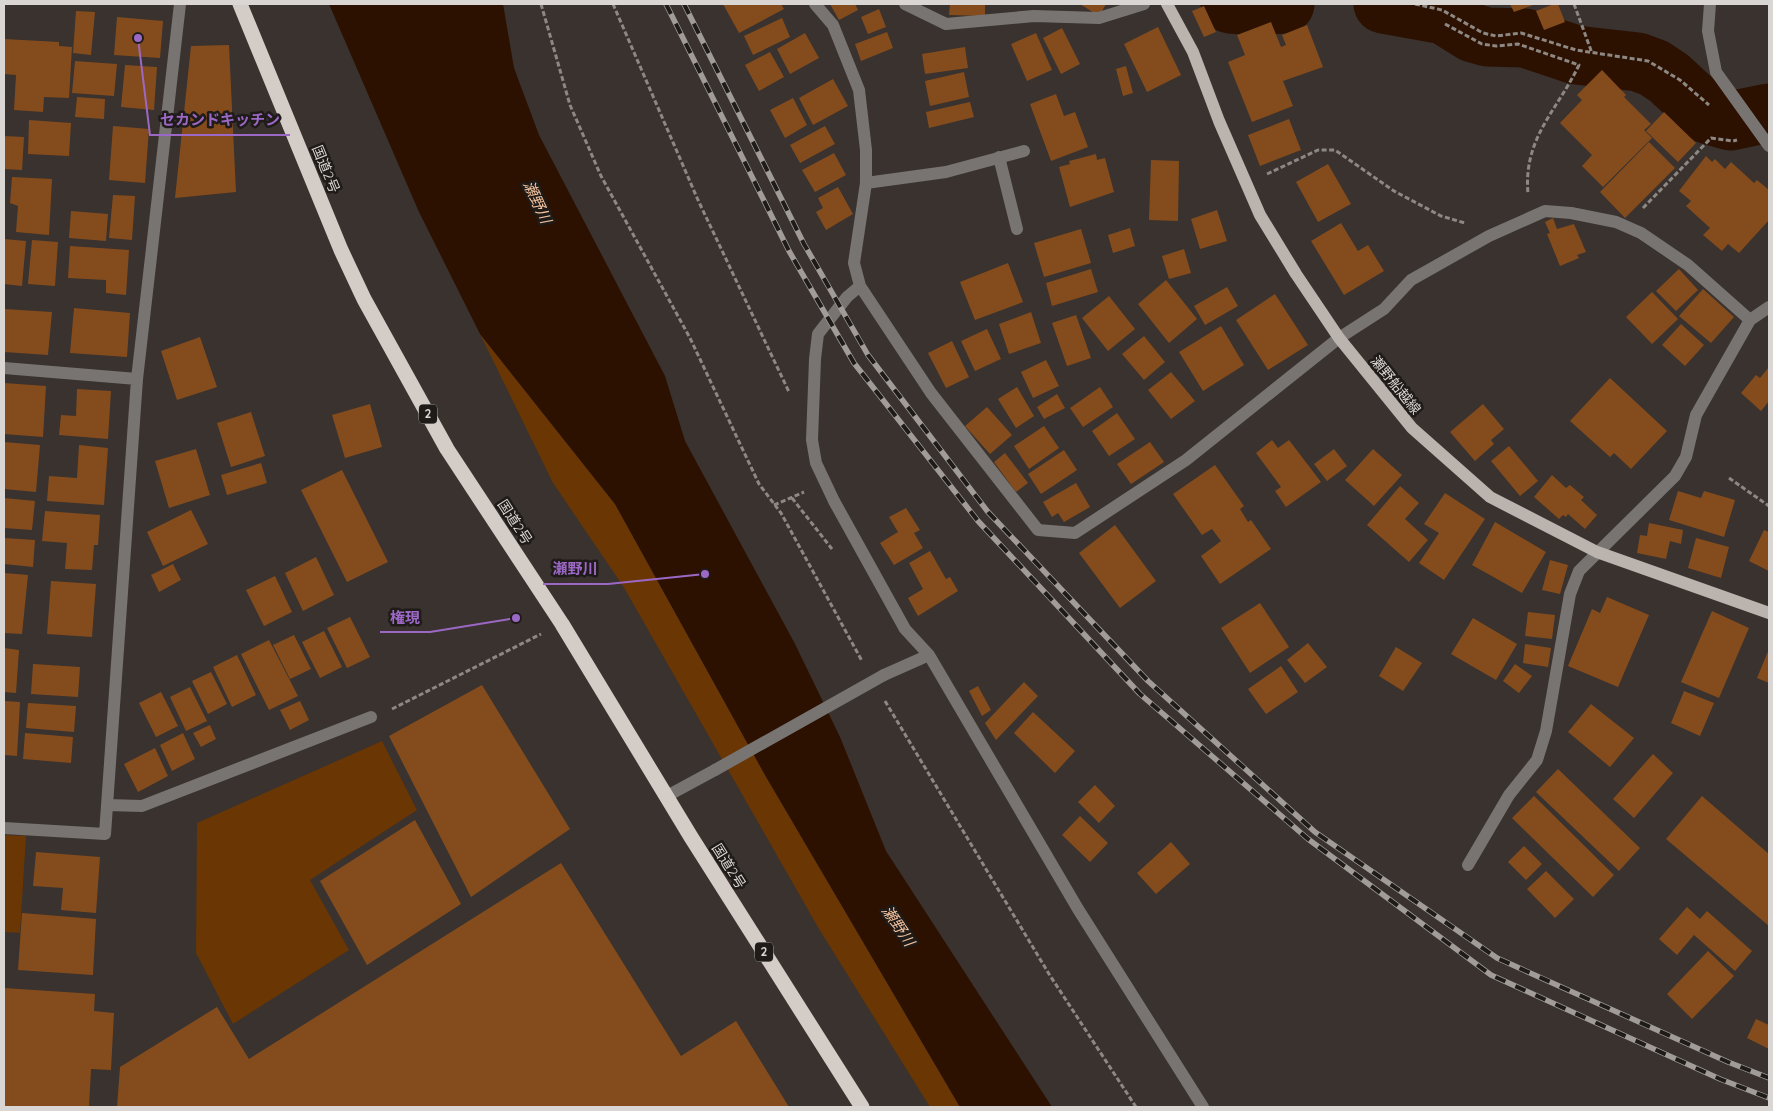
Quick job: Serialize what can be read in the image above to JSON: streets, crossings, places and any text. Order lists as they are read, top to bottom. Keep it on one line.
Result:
{"streets":{"highway":["国道2号","2"],"main road":["瀬野船越線"]},"water":["瀬野川"],"places":["セカンドキッチン","瀬野川","権現"]}
